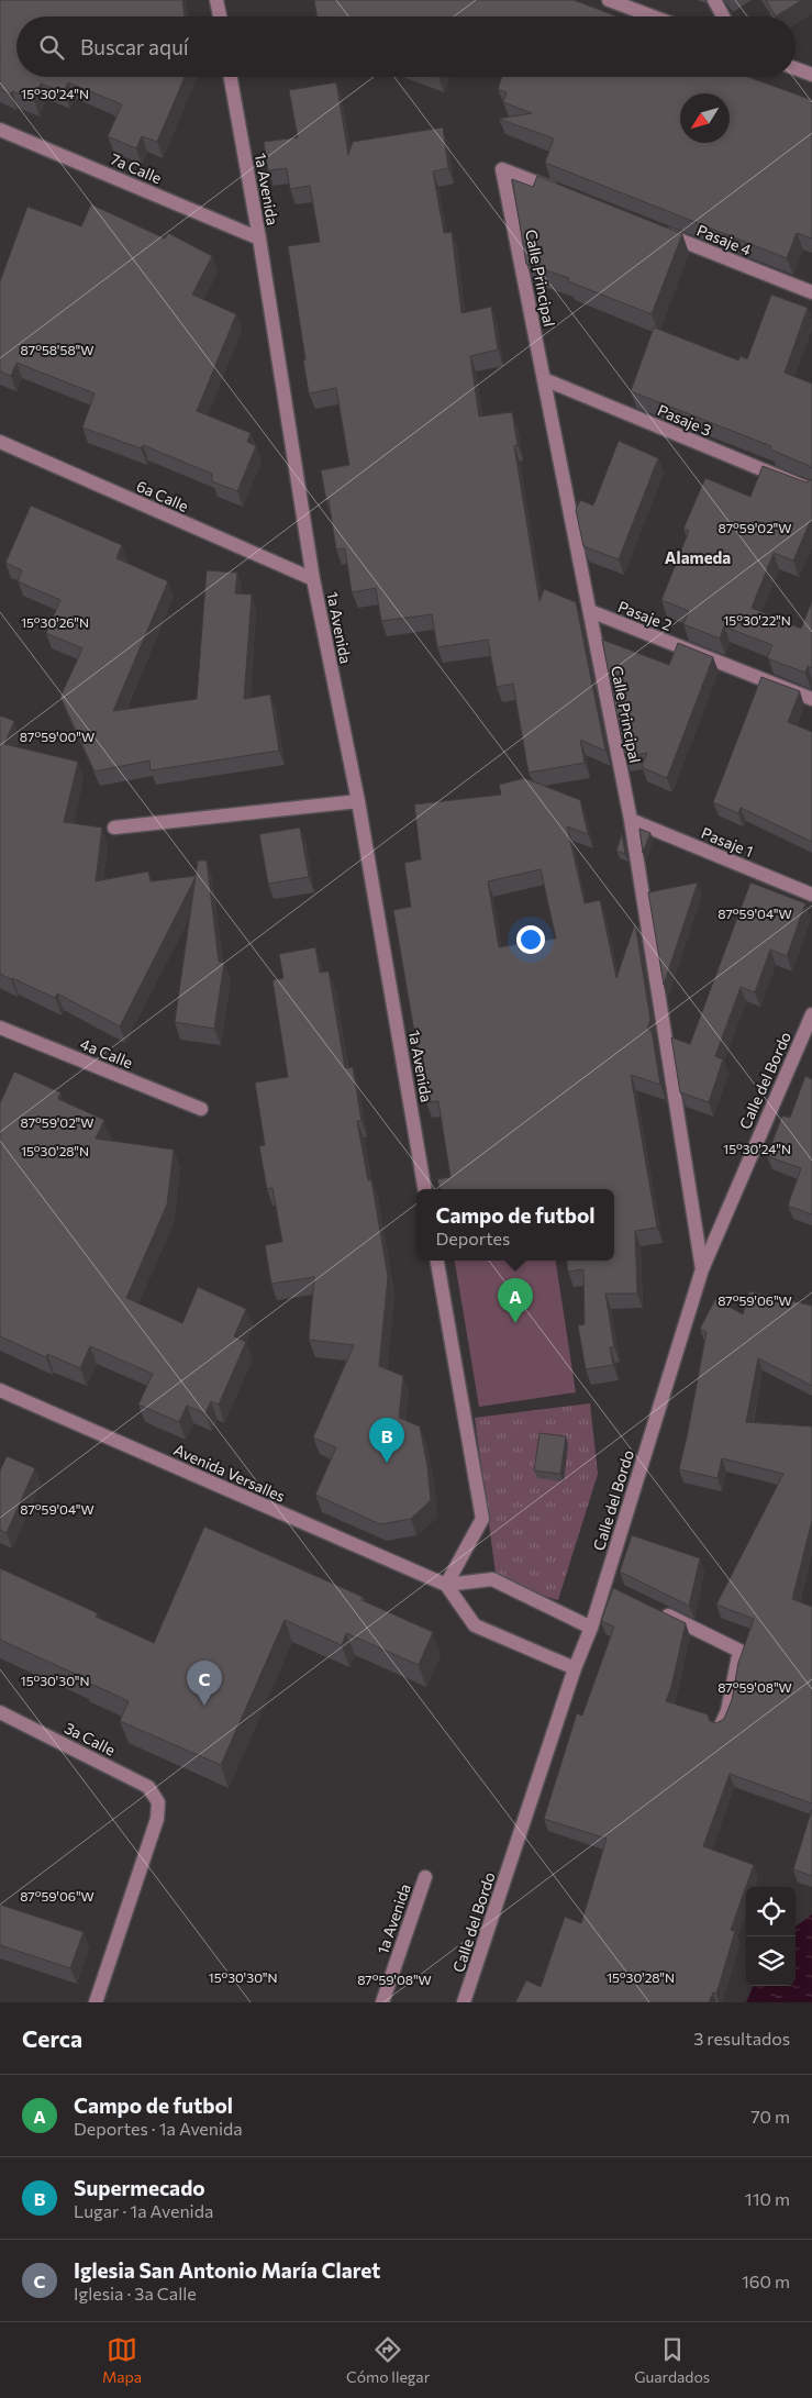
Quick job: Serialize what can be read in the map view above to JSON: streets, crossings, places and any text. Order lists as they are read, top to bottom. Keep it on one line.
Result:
{"streets":{"street":["7a Calle","1a Avenida","Pasaje 4","Calle Principal","Pasaje 3","6a Calle","Pasaje 2","Pasaje 1","4a Calle","Calle del Bordo","Avenida Versalles","3a Calle"]},"crossings":[["7a Calle","1a Avenida"],["1a Avenida","6a Calle"],["Calle Principal","Pasaje 3"],["Calle Principal","Pasaje 2"],["Calle Principal","Pasaje 1"],["Calle Principal","Calle del Bordo"]],"districts":["Alameda"],"north":"bottom left","page":{"search":"Buscar aquí","popup":["Campo de futbol","Deportes"],"pins":["A","B","C"],"heading":["Cerca","3 resultados"],"list":[{"mark":"A","name":"Campo de futbol","note":"Deportes · 1a Avenida","value":"70 m"},{"mark":"B","name":"Supermecado","note":"Lugar · 1a Avenida","value":"110 m"},{"mark":"C","name":"Iglesia San Antonio María Claret","note":"Iglesia · 3a Calle","value":"160 m"}],"nav":["Mapa","Cómo llegar","Guardados"]},"coordinates":["15°30'24\"N","87°58'58\"W","87°59'02\"W","15°30'22\"N","15°30'26\"N","87°59'00\"W","87°59'04\"W","15°30'28\"N","87°59'06\"W","15°30'30\"N","87°59'08\"W"]}
